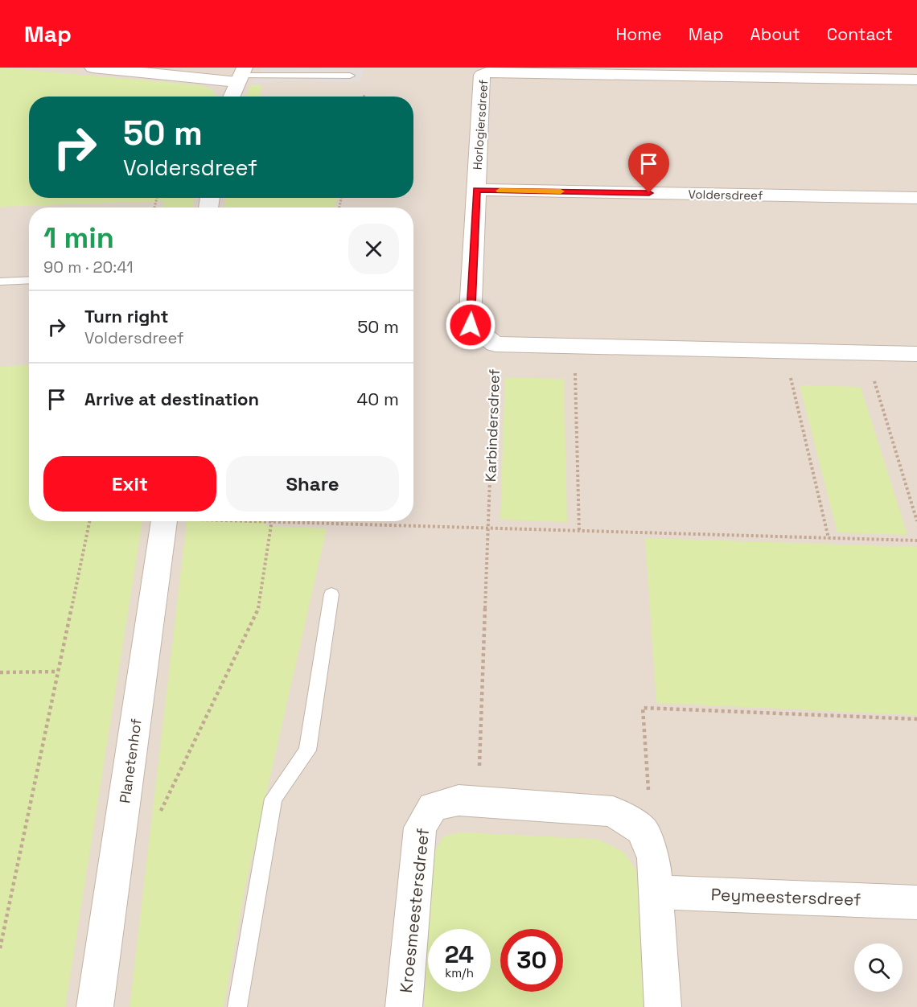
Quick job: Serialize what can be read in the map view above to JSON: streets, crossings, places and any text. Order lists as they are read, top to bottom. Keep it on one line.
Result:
{"streets":{"street":["Horlogiersdreef","Voldersdreef","Planetenhof","Peymeestersdreef","Kroesmeestersdreef"],"path":["Karbindersdreef"]},"crossings":[["Horlogiersdreef","Voldersdreef"],["Horlogiersdreef","Karbindersdreef"],["Karbindersdreef","Kroesmeestersdreef"],["Peymeestersdreef","Kroesmeestersdreef"]],"page":{"header":"Map","nav":["Home","Map","About","Contact"],"turn":["50 m","Voldersdreef"],"heading":["1 min","90 m · 20:41"],"list":[{"name":"Turn right","note":"Voldersdreef","value":"50 m"},{"name":"Arrive at destination","value":"40 m"}],"buttons":["Exit","Share"],"speed":"24 km/h","limit":"30"}}
